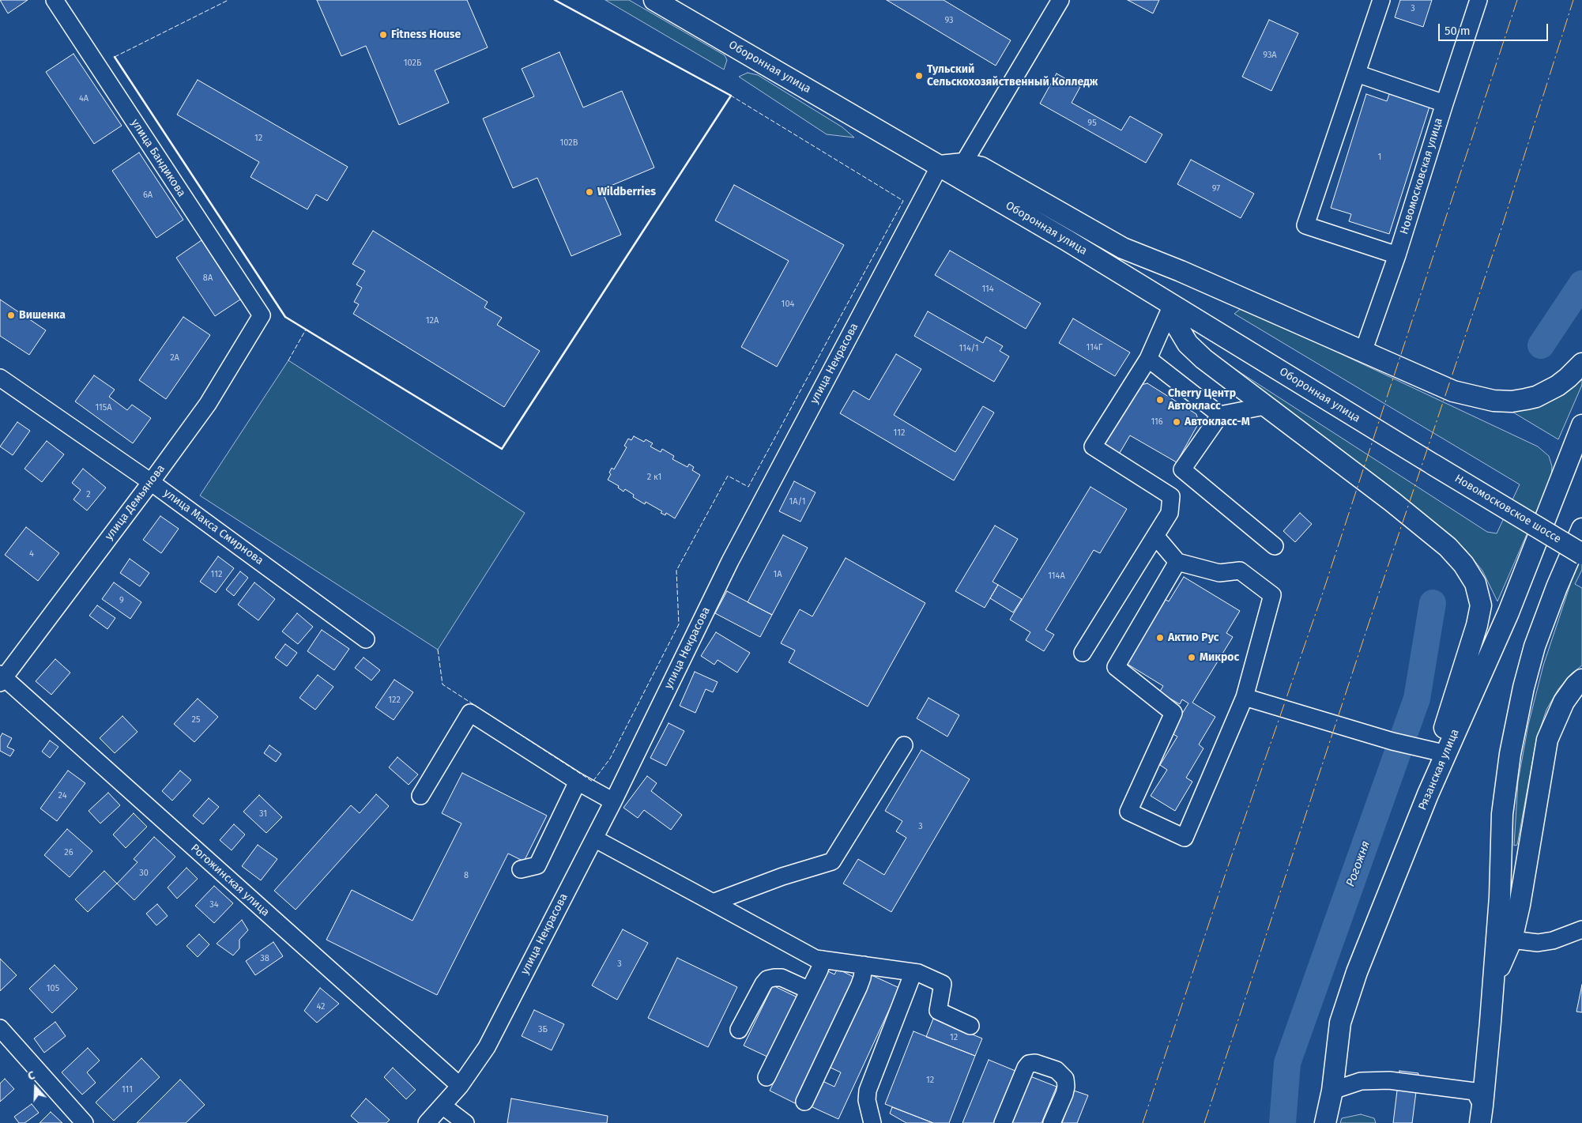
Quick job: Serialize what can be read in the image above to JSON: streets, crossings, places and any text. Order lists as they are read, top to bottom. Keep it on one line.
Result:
{"streets":{"main road":["Оборонная улица","Новомосковское шоссе","Рязанская улица"],"street":["улица Бандикова","Новомосковская улица","улица Некрасова","улица Демьянова","улица Макса Смирнова","Рогожинская улица"]},"crossings":[["Оборонная улица","улица Некрасова"],["Оборонная улица","Новомосковское шоссе"],["улица Бандикова","улица Демьянова"],["улица Некрасова","Рогожинская улица"],["улица Демьянова","улица Макса Смирнова"],["улица Демьянова","Рогожинская улица"]],"water":["Рогожня"],"places":["Fitness House","Тульский Сельскохозяйственный Колледж","Wildberries","Вишенка","Cherry Центр Автокласс","Автокласс-М","Актио Рус","Микрос"],"house_numbers":["3","93","93А","102Б","4А","95","12","102В","1","97","6А","8А","114","104","12А","114Г","114/1","2А","115А","116","112","2 к1","2","1А/1","4","112","1А","114А","9","122","25","24","31","3","26","30","8","34","38","3","105","42","3Б","12","12","111"],"scale_bar":"50 m","north":"top"}
